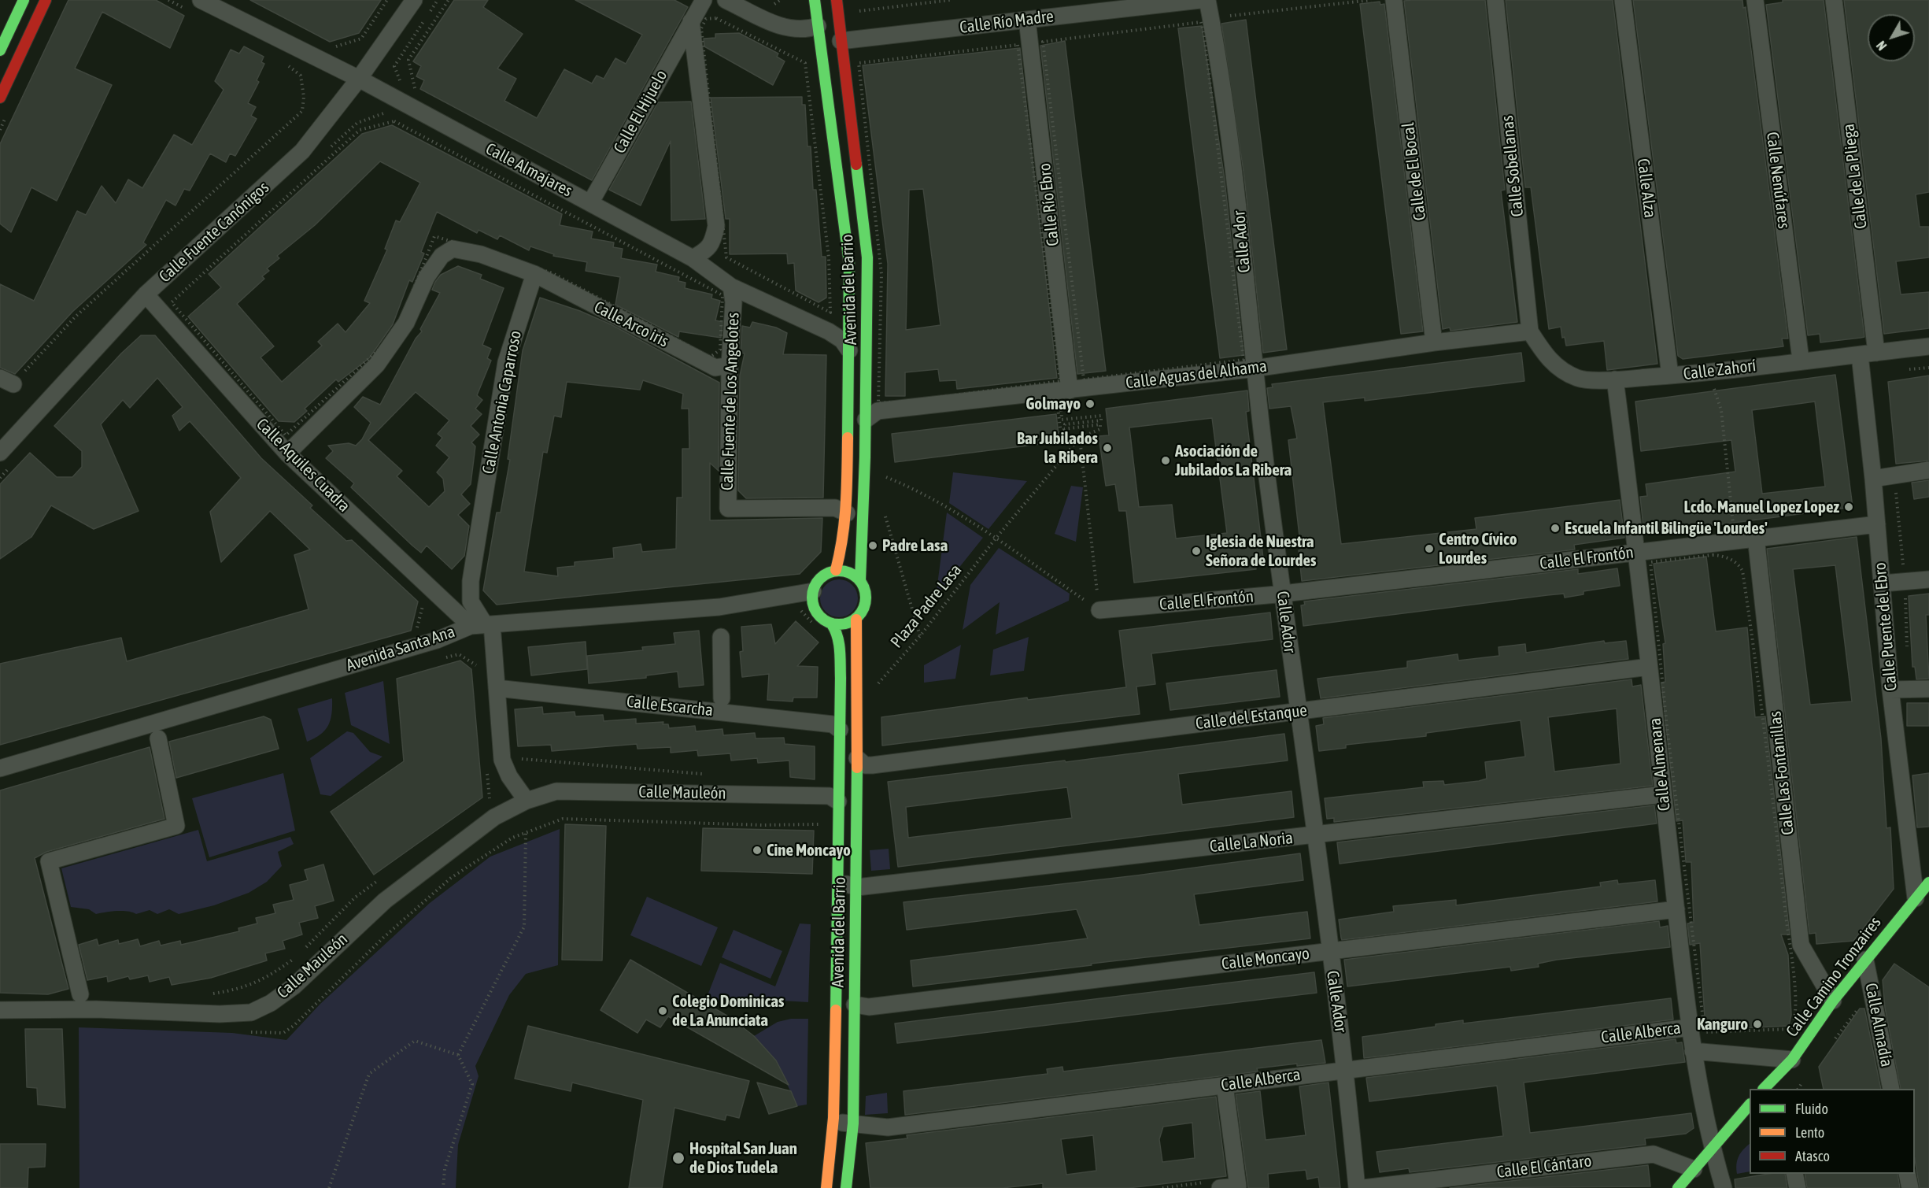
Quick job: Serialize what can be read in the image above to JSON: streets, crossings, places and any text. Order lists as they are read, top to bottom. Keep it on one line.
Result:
{"streets":{"street":["Calle Río Madre","Calle El Hijuelo","Calle Sobellanas","Calle Almajares","Calle de El Bocal","Calle de La Pliega","Calle Nenúfares","Calle Alza","Calle Río Ebro","Calle Fuente Canónigos","Calle Ador","Avenida del Barrio","Calle Arco iris","Calle Zahorí","Calle Aguas del Alhama","Calle Fuente de Los Angelotes","Calle Antonia Caparroso","Calle Aquiles Cuadra","Calle El Frontón","Calle Puente del Ebro","Avenida Santa Ana","Calle Escarcha","Calle del Estanque","Calle Almenara","Calle Las Fontanillas","Calle Mauleón","Calle La Noria","Calle Moncayo","Calle Camino Tronzaires","Calle Almadía","Calle Alberca","Calle El Cántaro"],"path":["Plaza Padre Lasa"]},"crossings":[["Calle Río Madre","Calle Río Ebro"],["Calle Río Madre","Avenida del Barrio"],["Calle El Hijuelo","Calle Almajares"],["Calle Sobellanas","Calle Zahorí"],["Calle Sobellanas","Calle Aguas del Alhama"],["Calle Almajares","Calle Fuente Canónigos"],["Calle Almajares","Avenida del Barrio"],["Calle Almajares","Calle Fuente de Los Angelotes"],["Calle de El Bocal","Calle Aguas del Alhama"],["Calle de La Pliega","Calle Zahorí"],["Calle Nenúfares","Calle Zahorí"],["Calle Alza","Calle Zahorí"],["Calle Río Ebro","Calle Aguas del Alhama"],["Calle Fuente Canónigos","Calle Aquiles Cuadra"],["Calle Ador","Calle Aguas del Alhama"],["Calle Ador","Calle El Frontón"],["Calle Ador","Calle del Estanque"],["Calle Ador","Calle La Noria"],["Calle Ador","Calle Moncayo"],["Calle Ador","Calle Alberca"],["Avenida del Barrio","Calle Aguas del Alhama"],["Avenida del Barrio","Calle Fuente de Los Angelotes"],["Avenida del Barrio","Avenida Santa Ana"],["Avenida del Barrio","Calle Escarcha"],["Avenida del Barrio","Calle del Estanque"],["Avenida del Barrio","Calle Mauleón"],["Avenida del Barrio","Calle La Noria"],["Avenida del Barrio","Calle Moncayo"],["Avenida del Barrio","Calle Alberca"],["Calle Arco iris","Calle Fuente de Los Angelotes"],["Calle Arco iris","Calle Antonia Caparroso"],["Calle Zahorí","Calle Aguas del Alhama"],["Calle Zahorí","Calle Puente del Ebro"],["Calle Zahorí","Calle Almenara"],["Calle Antonia Caparroso","Calle Aquiles Cuadra"],["Calle Antonia Caparroso","Avenida Santa Ana"],["Calle Aquiles Cuadra","Avenida Santa Ana"],["Calle El Frontón","Calle Puente del Ebro"],["Calle El Frontón","Calle Almenara"],["Calle El Frontón","Calle Las Fontanillas"],["Calle Puente del Ebro","Calle Camino Tronzaires"],["Calle del Estanque","Calle Almenara"],["Calle Almenara","Calle La Noria"],["Calle Almenara","Calle Moncayo"],["Calle Almenara","Calle Alberca"],["Calle Las Fontanillas","Calle Camino Tronzaires"],["Calle Camino Tronzaires","Calle Almadía"]],"places":["Golmayo","Bar Jubilados la Ribera","Asociación de Jubilados La Ribera","Lcdo. Manuel Lopez Lopez","Escuela Infantil Bilingüe 'Lourdes'","Padre Lasa","Centro Cívico Lourdes","Iglesia de Nuestra Señora de Lourdes","Cine Moncayo","Colegio Dominicas de La Anunciata","Kanguro","Hospital San Juan de Dios Tudela"],"legend":["Fluido","Lento","Atasco"],"north":"bottom left"}
